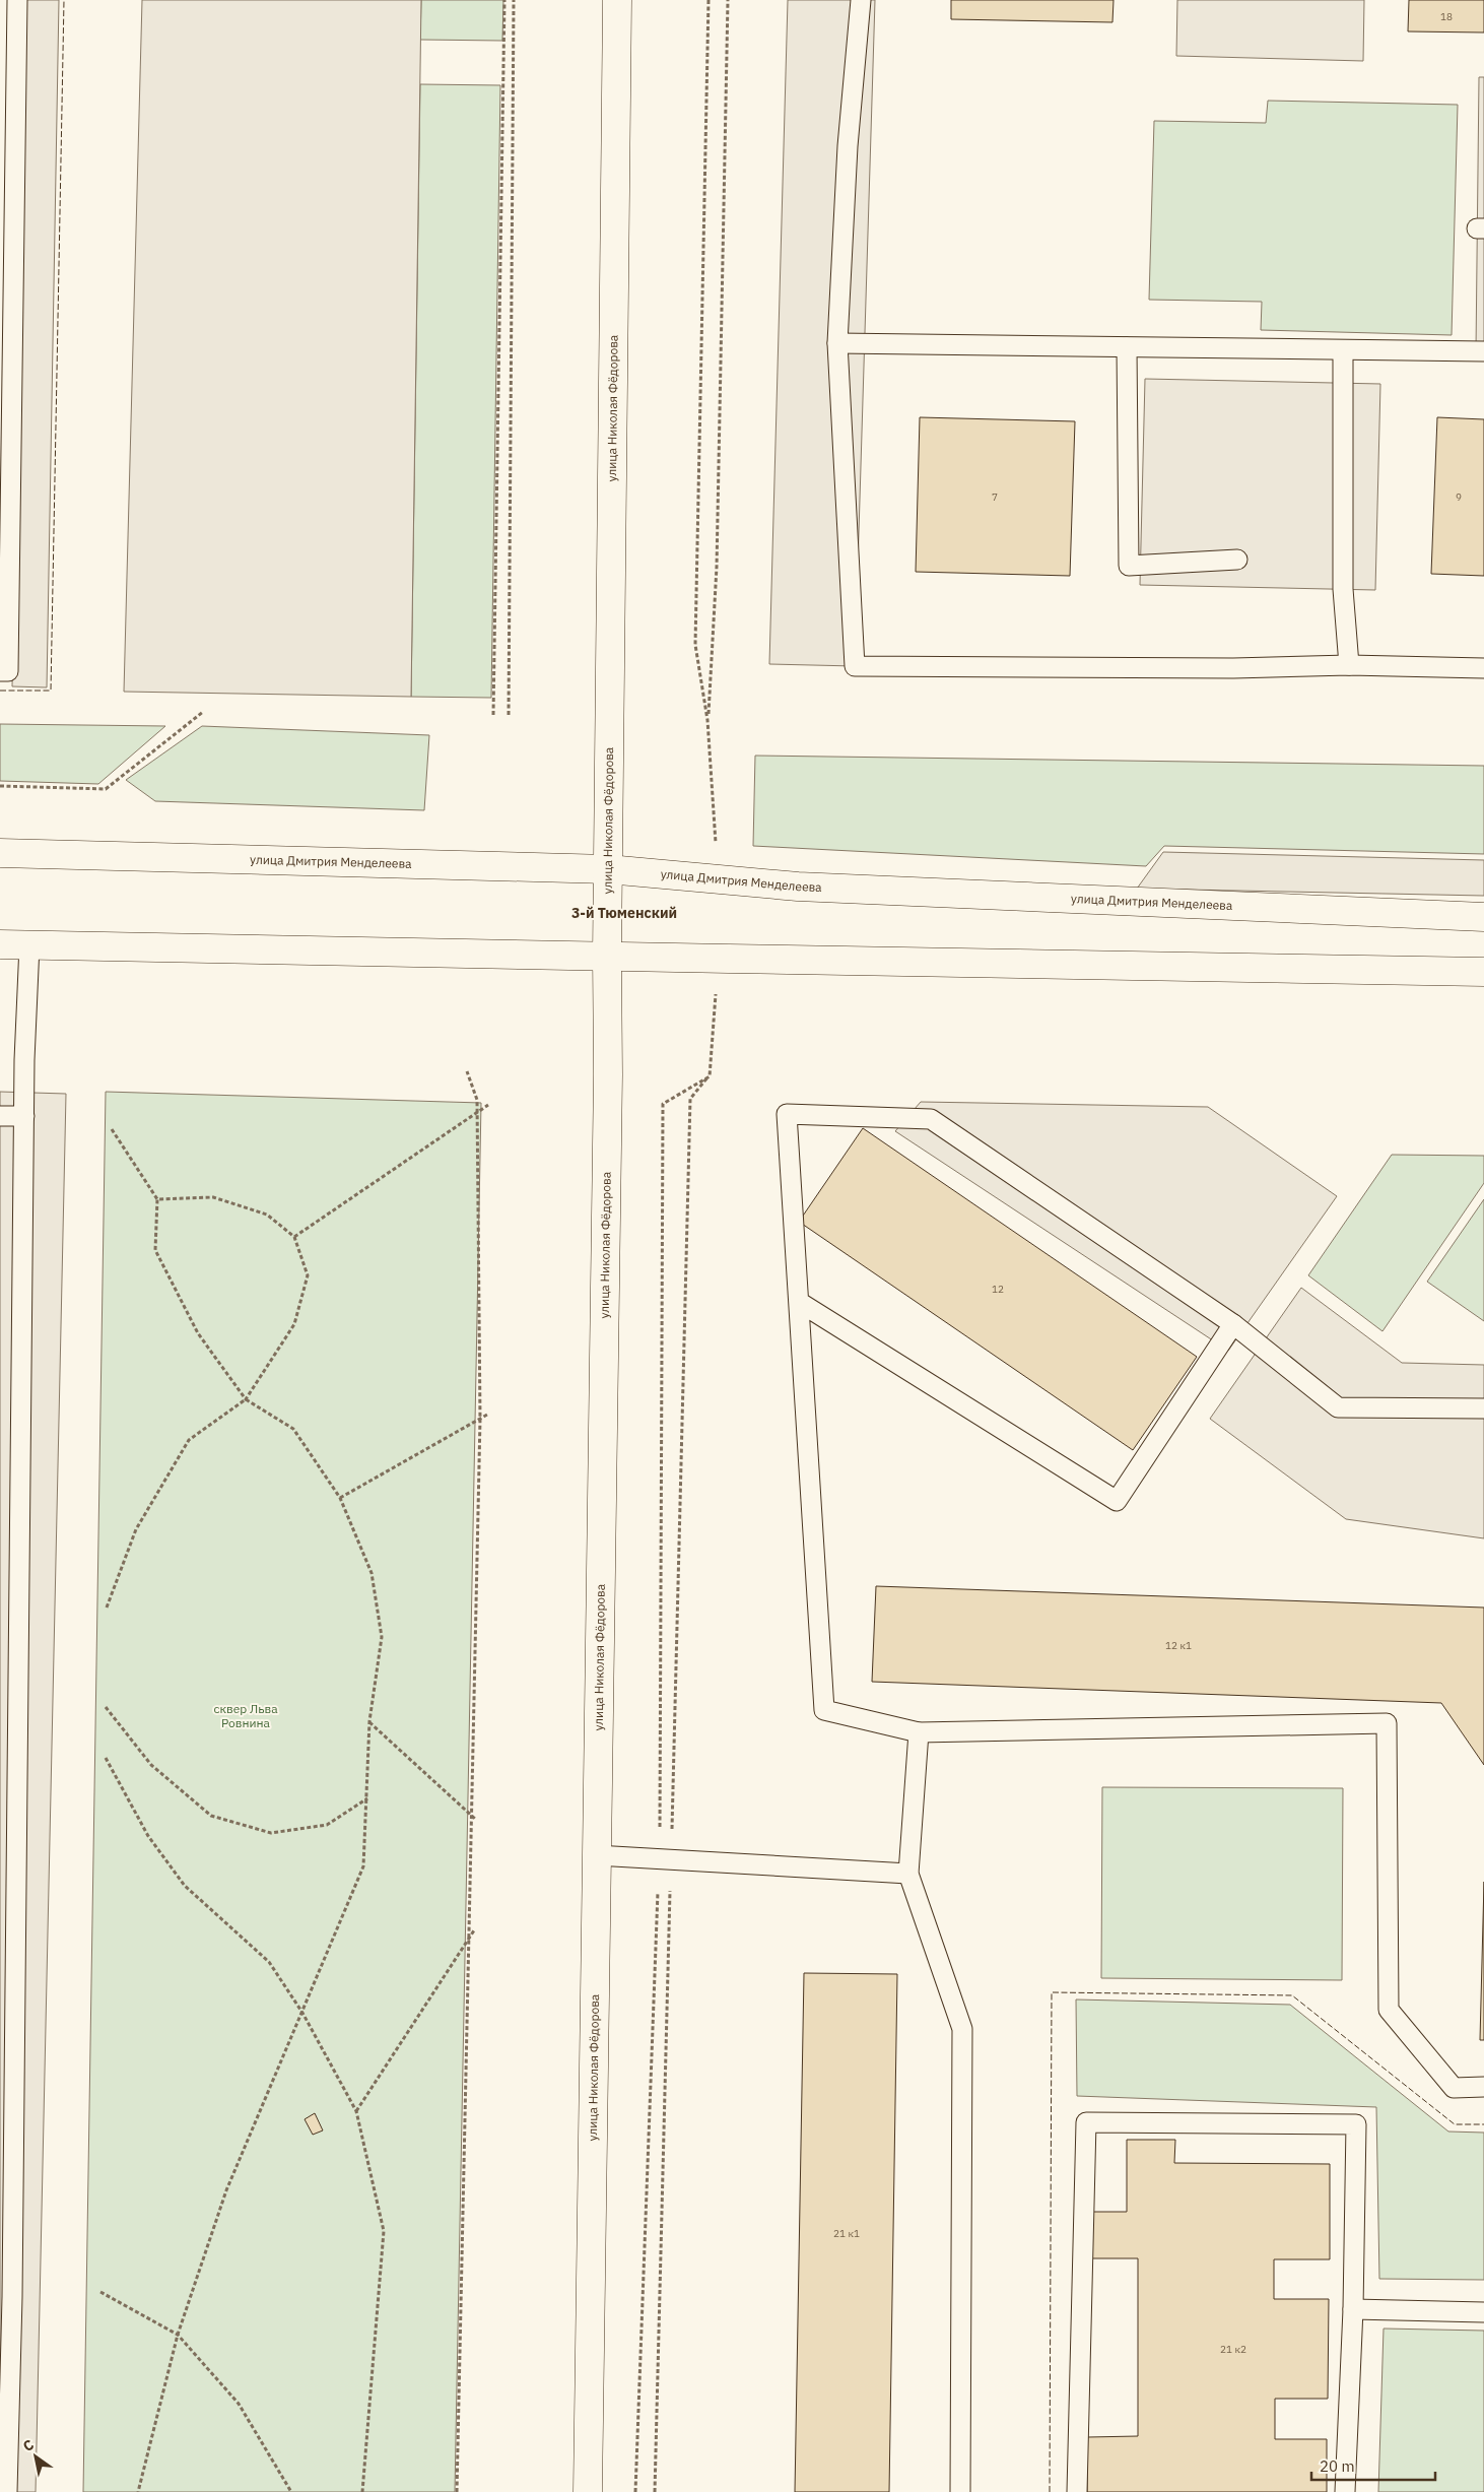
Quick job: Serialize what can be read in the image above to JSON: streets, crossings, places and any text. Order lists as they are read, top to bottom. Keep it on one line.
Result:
{"streets":{"street":["улица Николая Фёдорова","улица Дмитрия Менделеева"]},"crossings":[["улица Николая Фёдорова","улица Дмитрия Менделеева"]],"districts":["3-й Тюменский"],"parks":["сквер Льва Ровнина"],"house_numbers":["18","7","9","12","12 к1","21 к1","21 к2"],"scale_bar":"20 m","north":"top left"}
